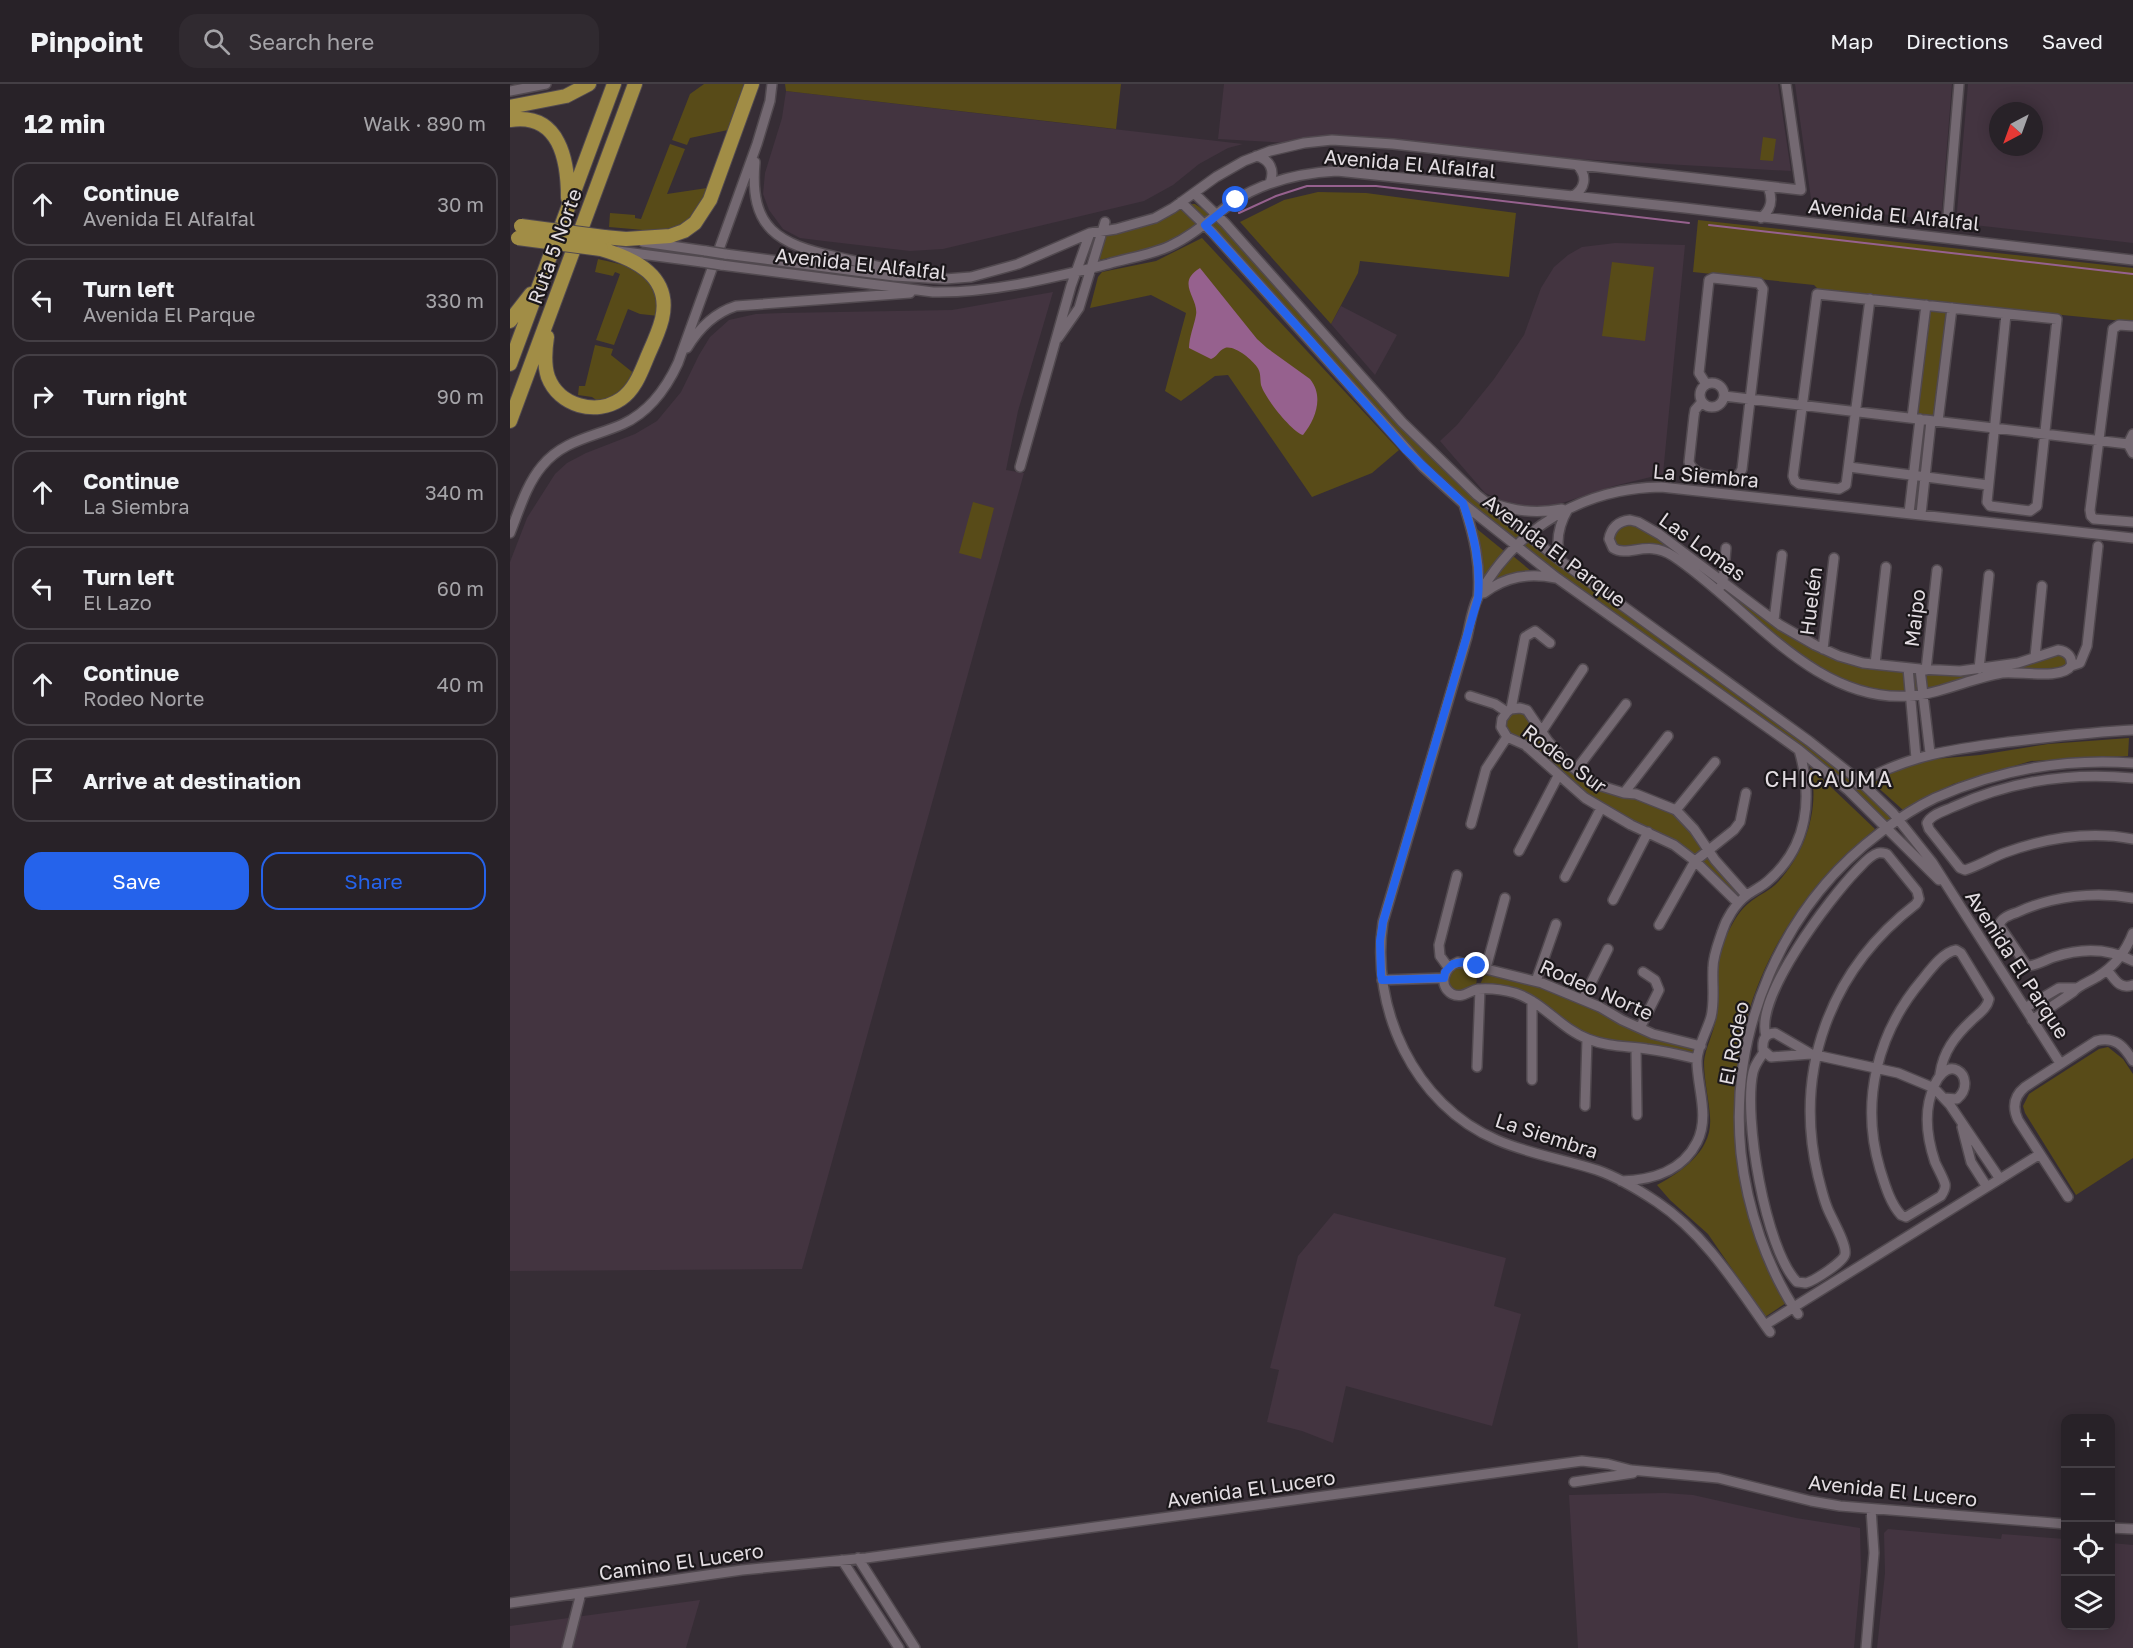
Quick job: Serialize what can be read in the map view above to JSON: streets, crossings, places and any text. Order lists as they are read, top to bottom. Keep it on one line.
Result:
{"streets":{"highway":["Ruta 5 Norte"],"street":["Avenida El Alfalfal","La Siembra","Las Lomas","Avenida El Parque","Huelén","Maipo","Rodeo Sur","Rodeo Norte","El Rodeo","Avenida El Lucero","Camino El Lucero"]},"crossings":[["Avenida El Alfalfal","Avenida El Parque"],["La Siembra","Avenida El Parque"],["La Siembra","El Rodeo"],["Las Lomas","Huelén"],["Las Lomas","Maipo"],["Avenida El Parque","El Rodeo"],["Rodeo Sur","El Rodeo"],["Rodeo Norte","El Rodeo"],["Avenida El Lucero","Camino El Lucero"]],"districts":["CHICAUMA"],"north":"bottom left","page":{"header":"Pinpoint","search":"Search here","nav":["Map","Directions","Saved"],"heading":["12 min","Walk · 890 m"],"list":[["Continue","Avenida El Alfalfal","30 m"],["Turn left","Avenida El Parque","330 m"],["Turn right","90 m"],["Continue","La Siembra","340 m"],["Turn left","El Lazo","60 m"],["Continue","Rodeo Norte","40 m"],"Arrive at destination"],"buttons":["Save","Share"],"map_buttons":["+","−"]}}
